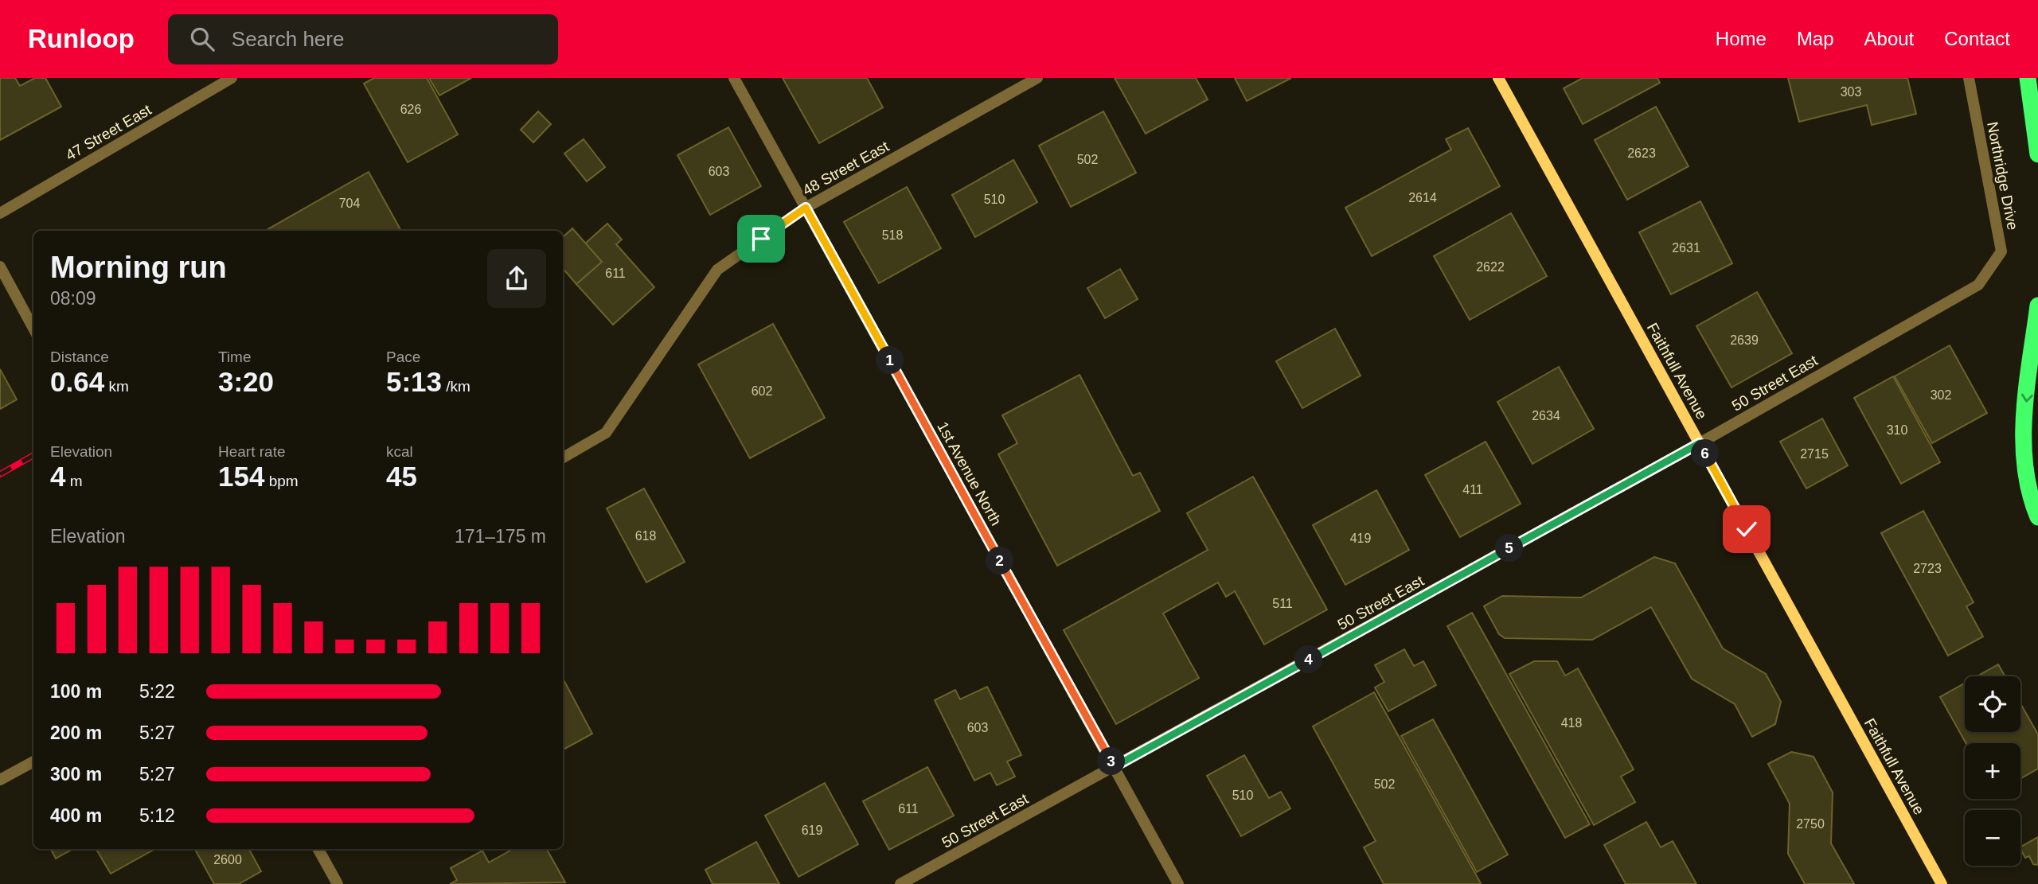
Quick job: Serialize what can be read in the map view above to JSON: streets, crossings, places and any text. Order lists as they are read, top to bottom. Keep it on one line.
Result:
{"streets":{"street":["47 Street East","48 Street East","Northridge Drive","Faithfull Avenue","50 Street East","1st Avenue North"]},"crossings":[["48 Street East","1st Avenue North"],["Northridge Drive","50 Street East"],["Faithfull Avenue","50 Street East"],["50 Street East","1st Avenue North"]],"house_numbers":["303","626","2623","502","603","2614","510","704","518","2631","2622","611","2639","602","302","2634","310","2715","411","618","419","2723","511","418","603","502","510","611","2750","619","2600"],"page":{"header":"Runloop","search":"Search here","nav":["Home","Map","About","Contact"],"heading":["Morning run","08:09"],"stats":[["Distance","0.64 km"],["Time","3:20"],["Pace","5:13 /km"],["Elevation","4 m"],["Heart rate","154 bpm"],["kcal","45"]],"pins":["1","6","5","2","4","3"],"chart":["Elevation","171–175 m"],"list":[{"name":"100 m","note":"5:22"},{"name":"200 m","note":"5:27"},{"name":"300 m","note":"5:27"},{"name":"400 m","note":"5:12"}],"map_buttons":["+","−"]}}
